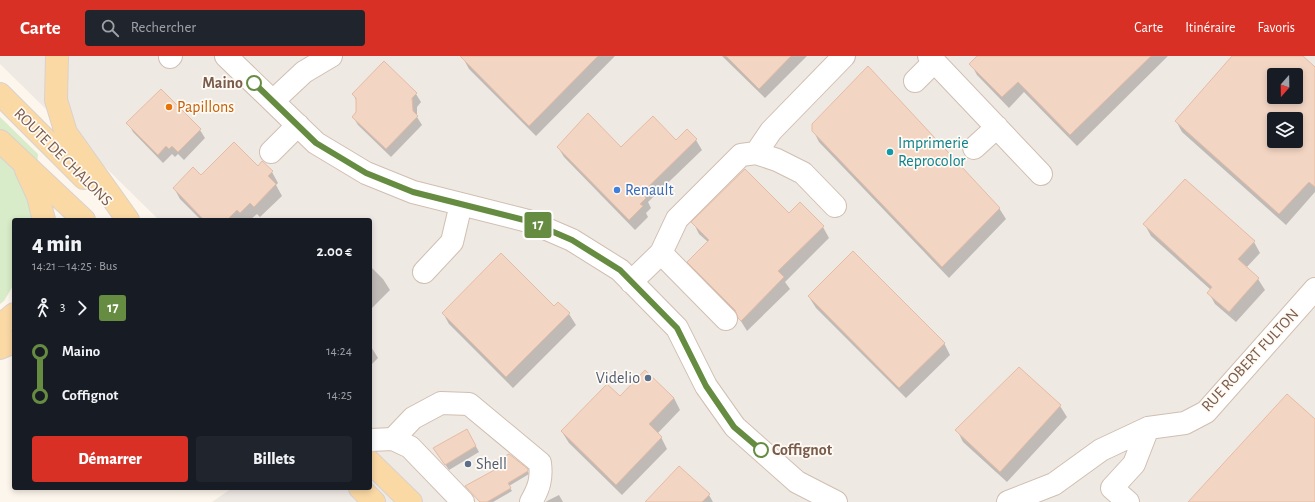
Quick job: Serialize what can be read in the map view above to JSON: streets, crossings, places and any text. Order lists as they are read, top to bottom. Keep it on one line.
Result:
{"streets":{"main road":["ROUTE DE CHALONS"],"street":["RUE ROBERT FULTON"]},"places":["Maino","Papillons","Imprimerie Reprocolor","Renault","Videlio","Coffignot","Shell"],"lines":["bus line 17"],"north":"bottom","page":{"header":"Carte","search":"Rechercher","nav":["Carte","Itinéraire","Favoris"],"on_map":"17","heading":["4 min","14:21 – 14:25 · Bus","2.00 €"],"legs":["3","17"],"list":[{"name":"Maino","value":"14:24"},{"name":"Coffignot","value":"14:25"}],"buttons":["Démarrer","Billets"]}}
